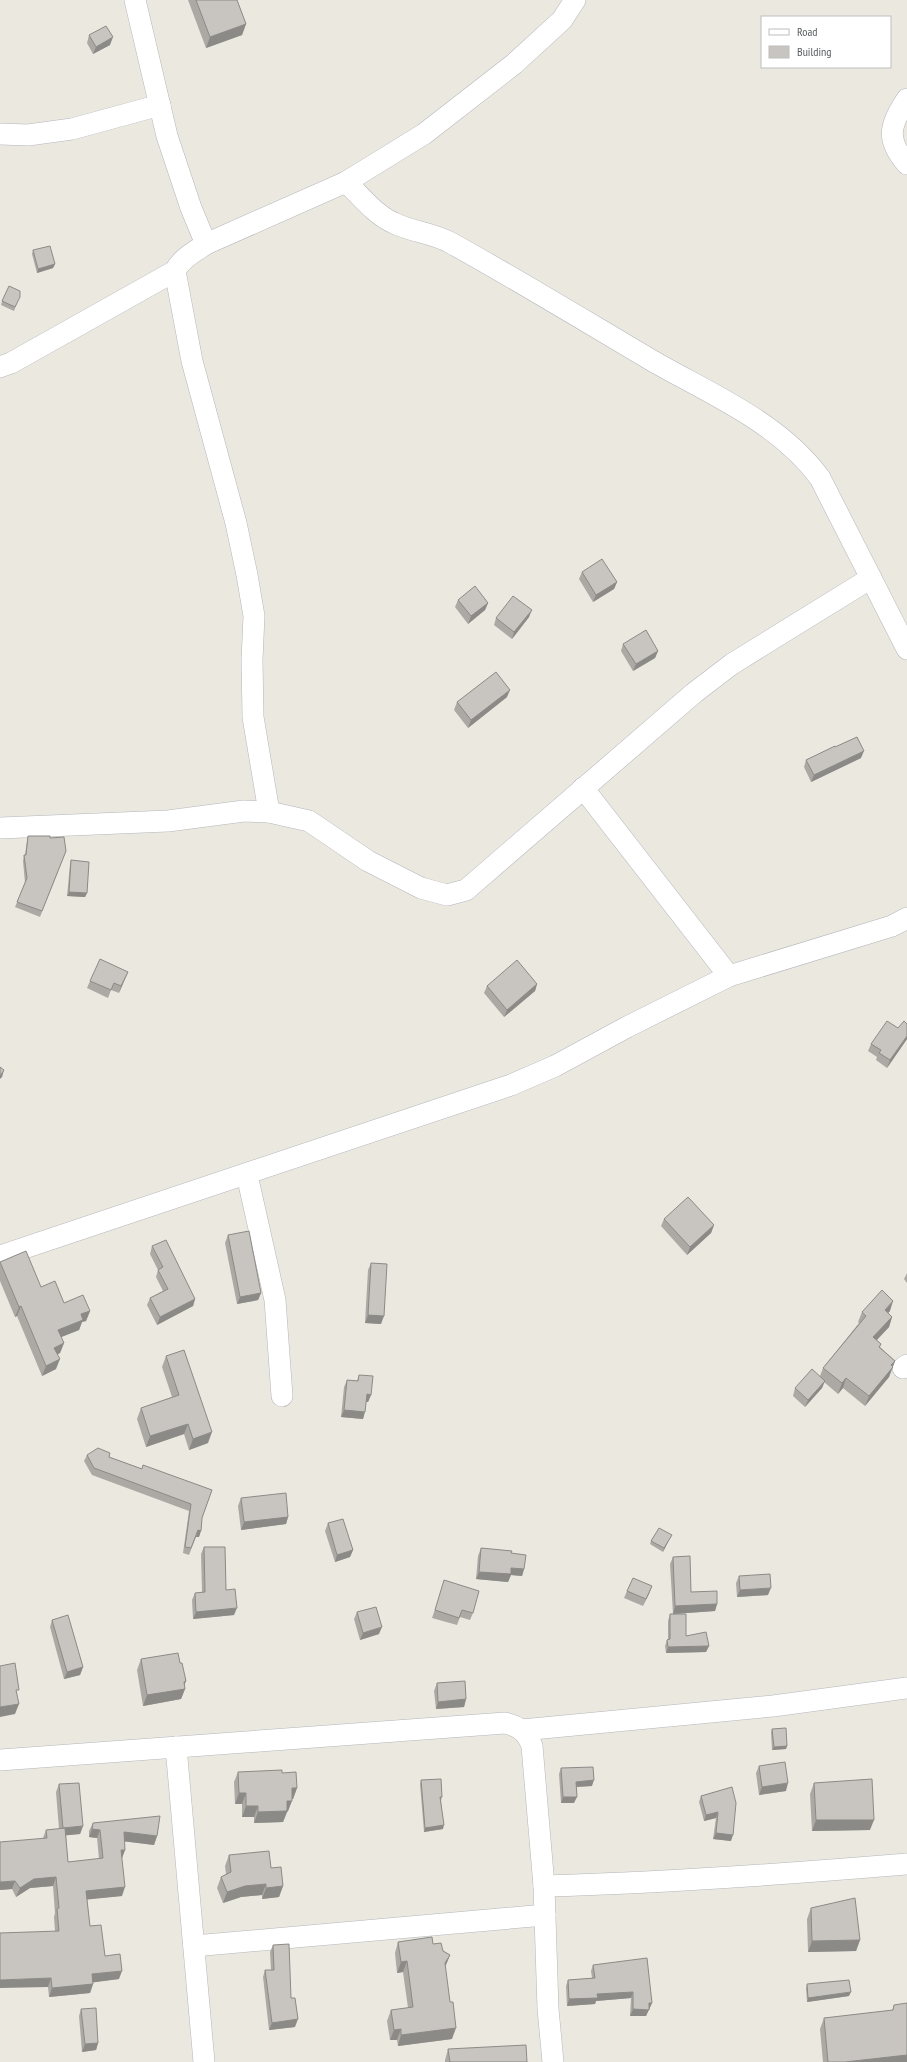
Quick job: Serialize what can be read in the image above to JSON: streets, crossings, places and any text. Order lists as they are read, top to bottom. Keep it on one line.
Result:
{"legend":["Road","Building"]}
